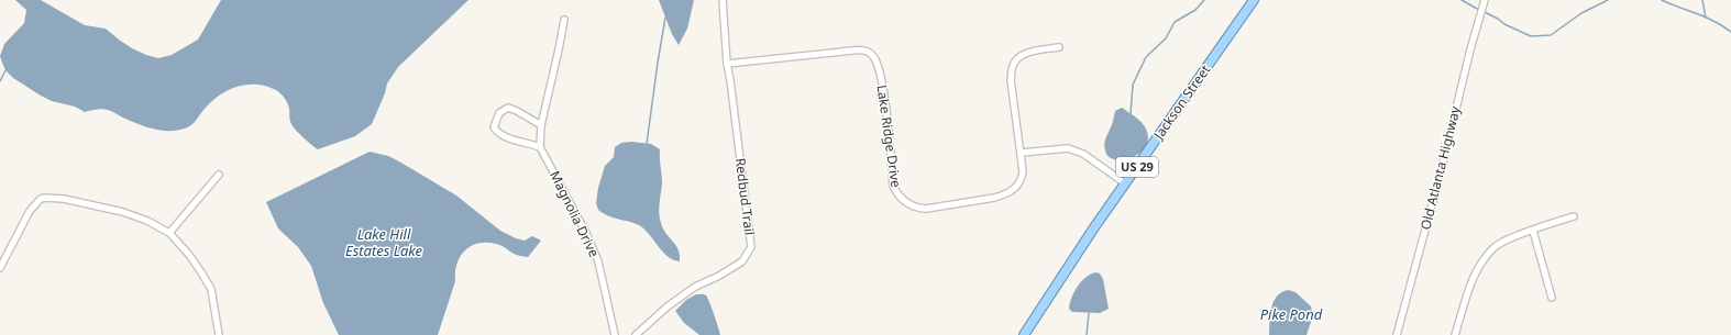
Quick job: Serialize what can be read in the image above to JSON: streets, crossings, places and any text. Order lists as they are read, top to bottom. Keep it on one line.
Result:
{"streets":{"main road":["Jackson Street","US 29"],"street":["Lake Ridge Drive","Old Atlanta Highway","Redbud Trail","Magnolia Drive"]},"crossings":[["Lake Ridge Drive","Redbud Trail"]],"water":["Lake Hill Estates Lake","Pike Pond"]}
